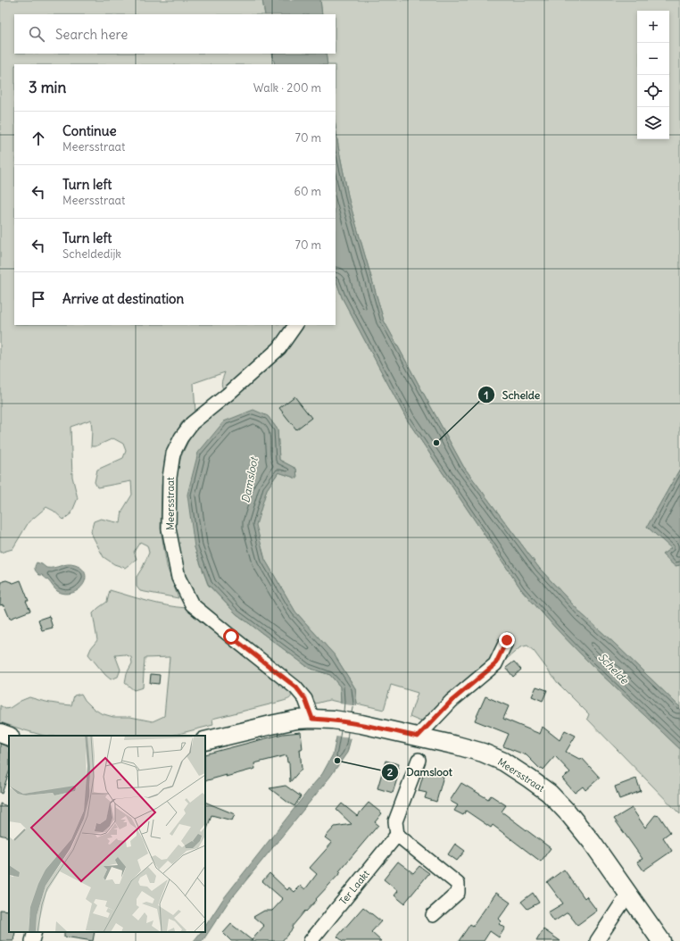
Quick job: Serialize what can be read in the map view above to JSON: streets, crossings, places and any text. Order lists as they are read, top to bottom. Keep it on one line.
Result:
{"streets":{"main road":["Meersstraat"],"street":["Ter Laakt"]},"water":["Damsloot","Schelde"],"places":["Schelde","Damsloot"],"page":{"map_buttons":["+","−"],"search":"Search here","heading":["3 min","Walk · 200 m"],"list":[["Continue","Meersstraat","70 m"],["Turn left","Meersstraat","60 m"],["Turn left","Scheldedijk","70 m"],"Arrive at destination"]}}
